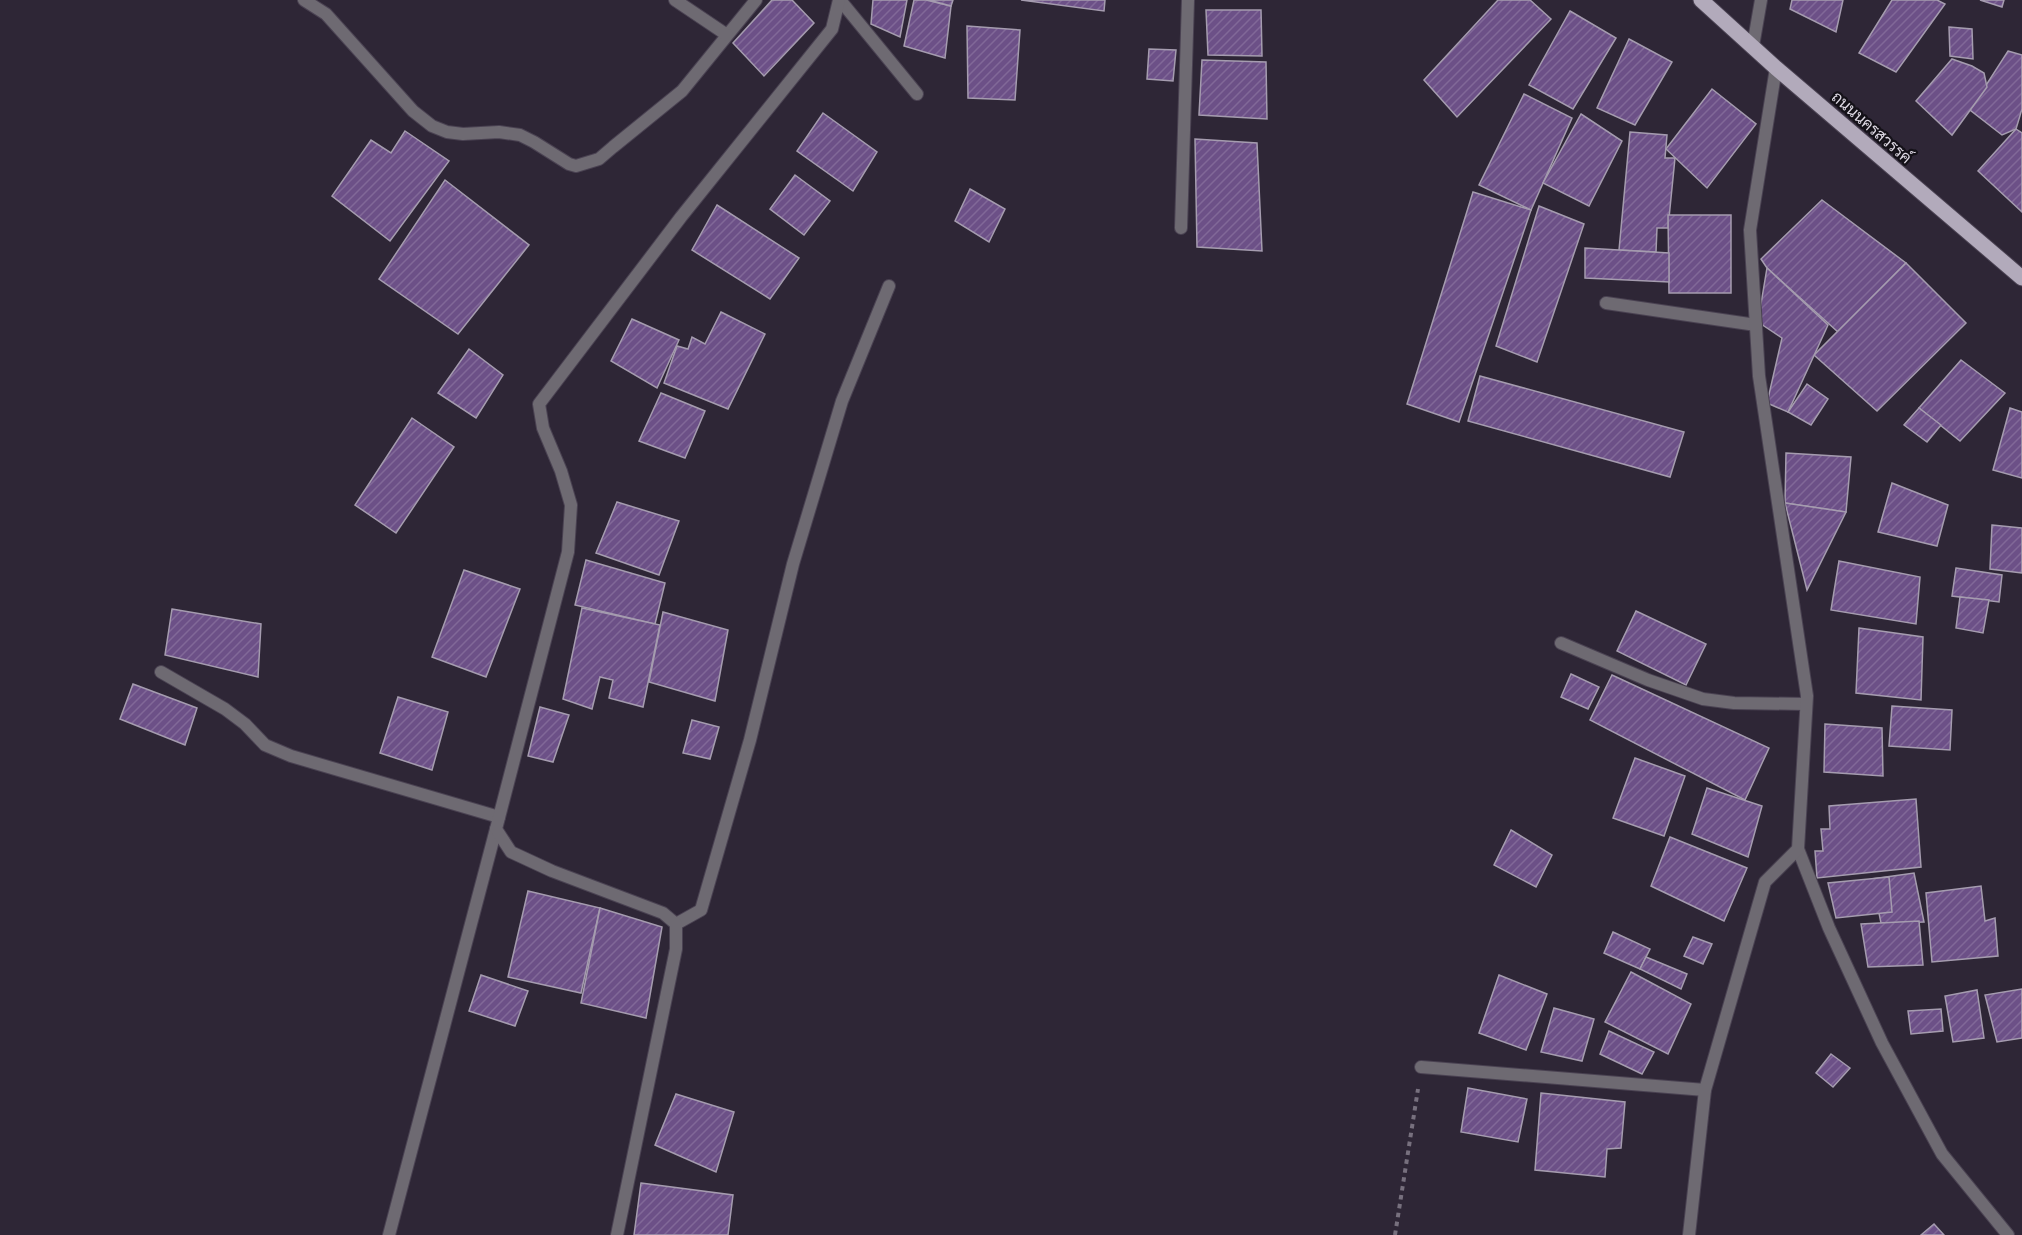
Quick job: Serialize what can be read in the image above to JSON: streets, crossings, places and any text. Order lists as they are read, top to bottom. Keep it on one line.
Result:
{"streets":{"main road":["ถนนนครสวรรค์"]}}
